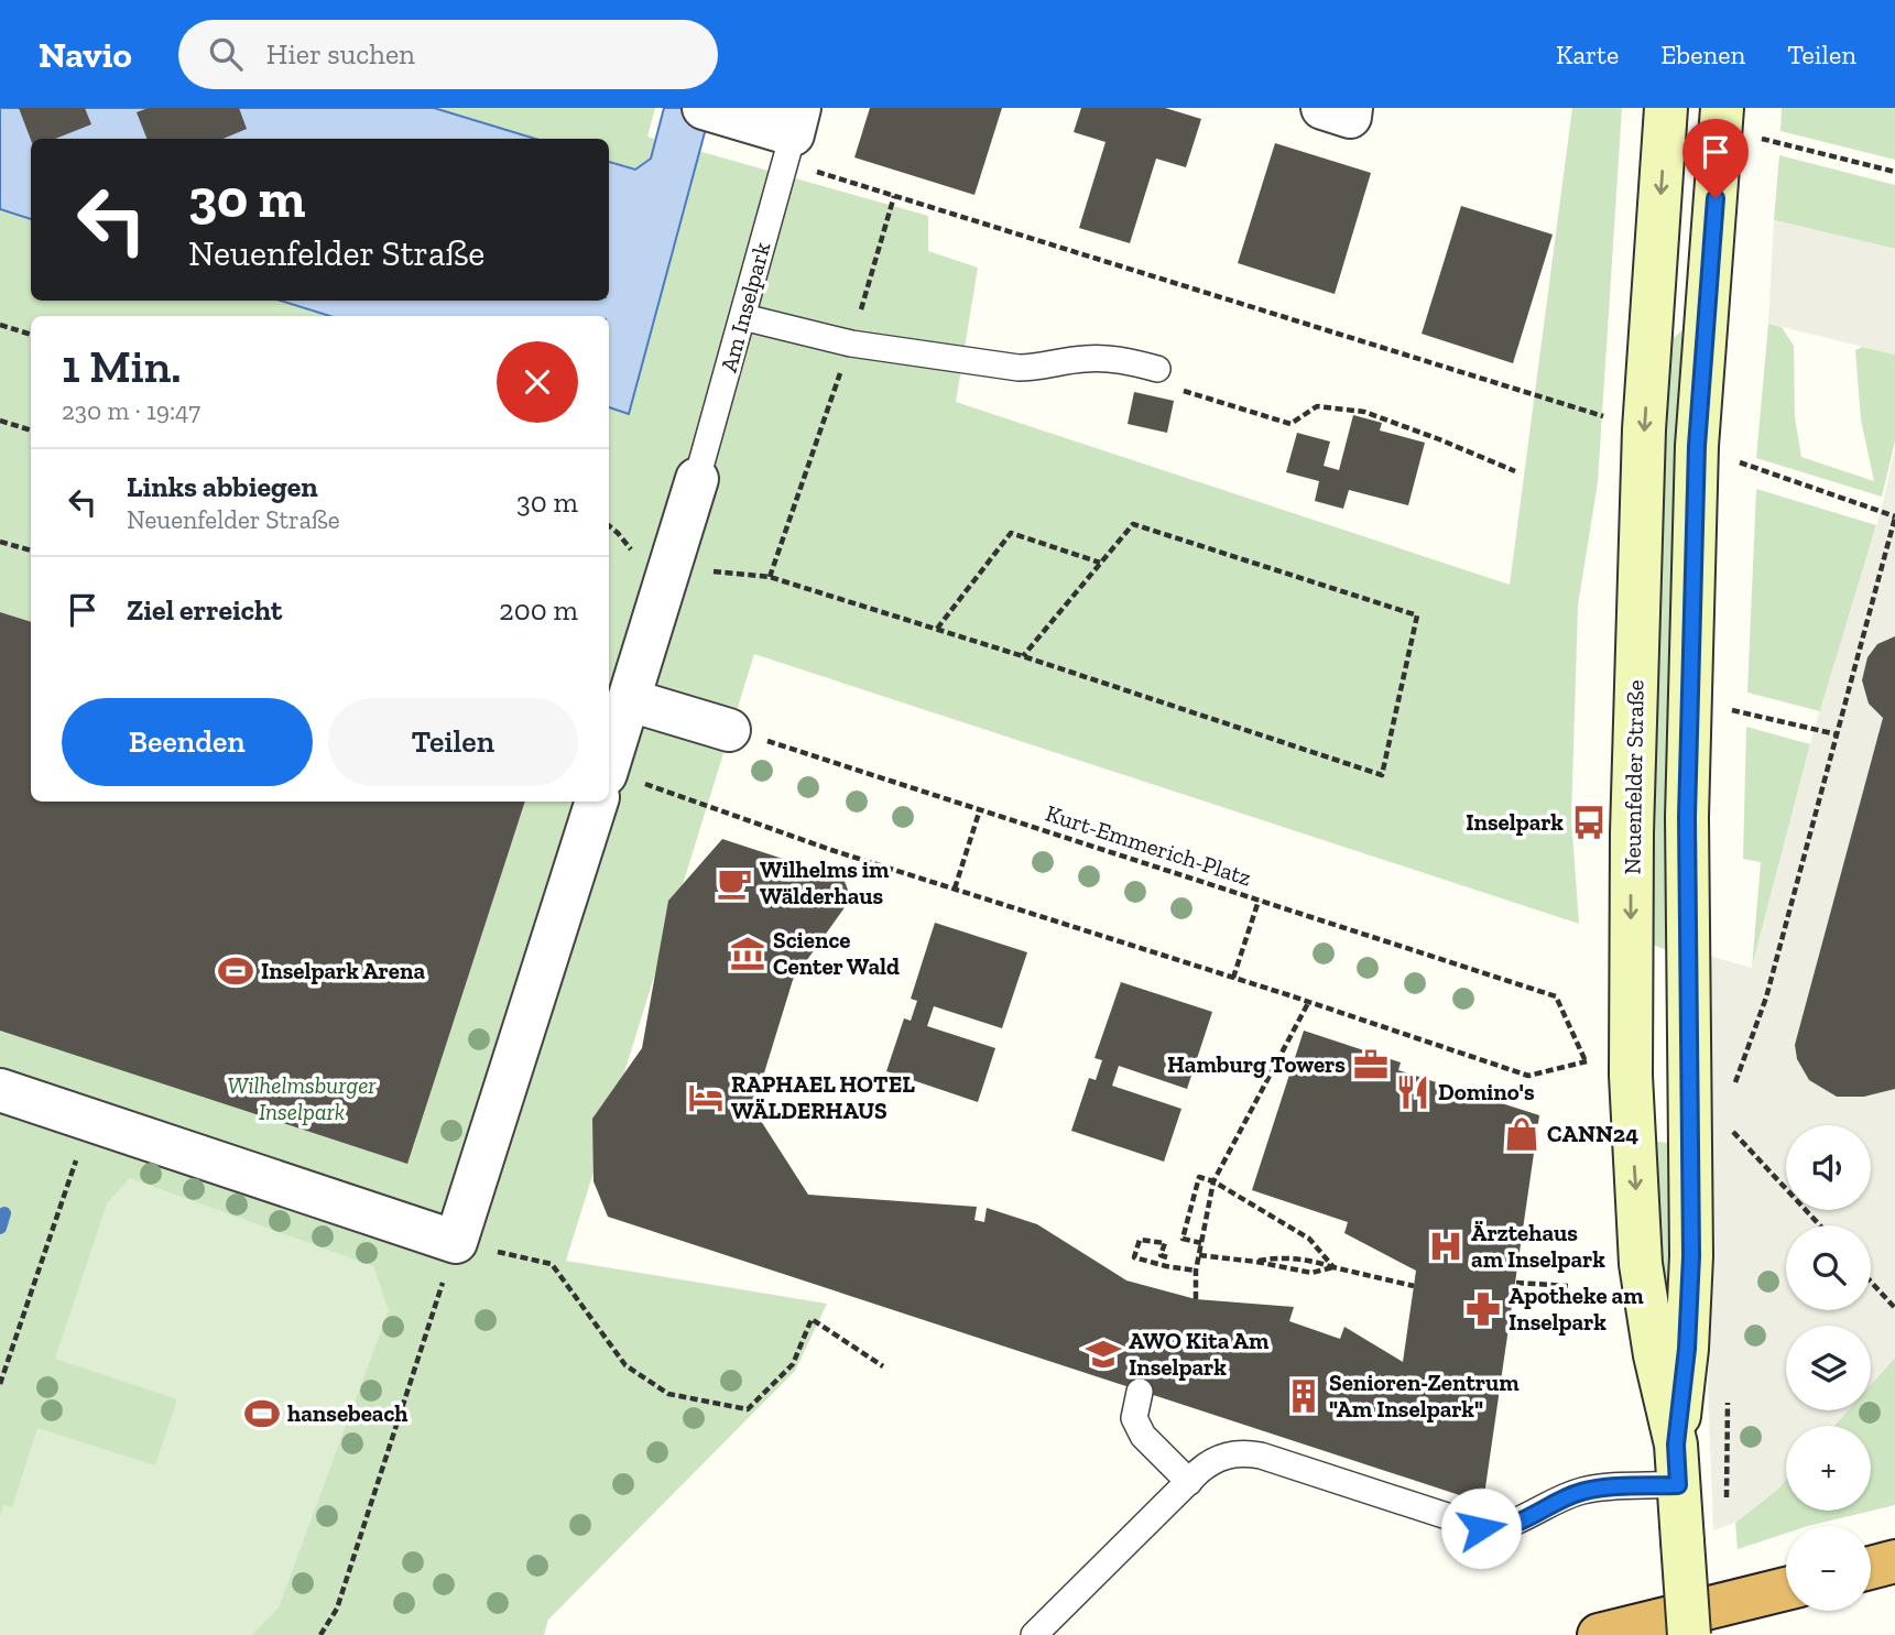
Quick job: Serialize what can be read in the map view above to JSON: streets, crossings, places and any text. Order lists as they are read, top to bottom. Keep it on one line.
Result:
{"streets":{"main road":["Neuenfelder Straße"],"lane":["Am Inselpark"],"path":["Kurt-Emmerich-Platz"]},"parks":["Wilhelmsburger Inselpark"],"places":{"bus stop":["Inselpark"],"cafe":["Wilhelms im Wälderhaus"],"museum":["Science Center Wald"],"sports":["Inselpark Arena","hansebeach"],"office":["Hamburg Towers"],"restaurant":["Domino's"],"hotel":["RAPHAEL HOTEL WÄLDERHAUS"],"shop":["CANN24"],"hospital":["Ärztehaus am Inselpark"],"pharmacy":["Apotheke am Inselpark"],"school or university":["AWO Kita Am Inselpark"],"building":["Senioren-Zentrum \"Am Inselpark\""]},"page":{"header":"Navio","search":"Hier suchen","nav":["Karte","Ebenen","Teilen"],"turn":["30 m","Neuenfelder Straße"],"heading":["1 Min.","230 m · 19:47"],"list":[{"name":"Links abbiegen","note":"Neuenfelder Straße","value":"30 m"},{"name":"Ziel erreicht","value":"200 m"}],"buttons":["Beenden","Teilen"],"map_buttons":["+","−"]}}
